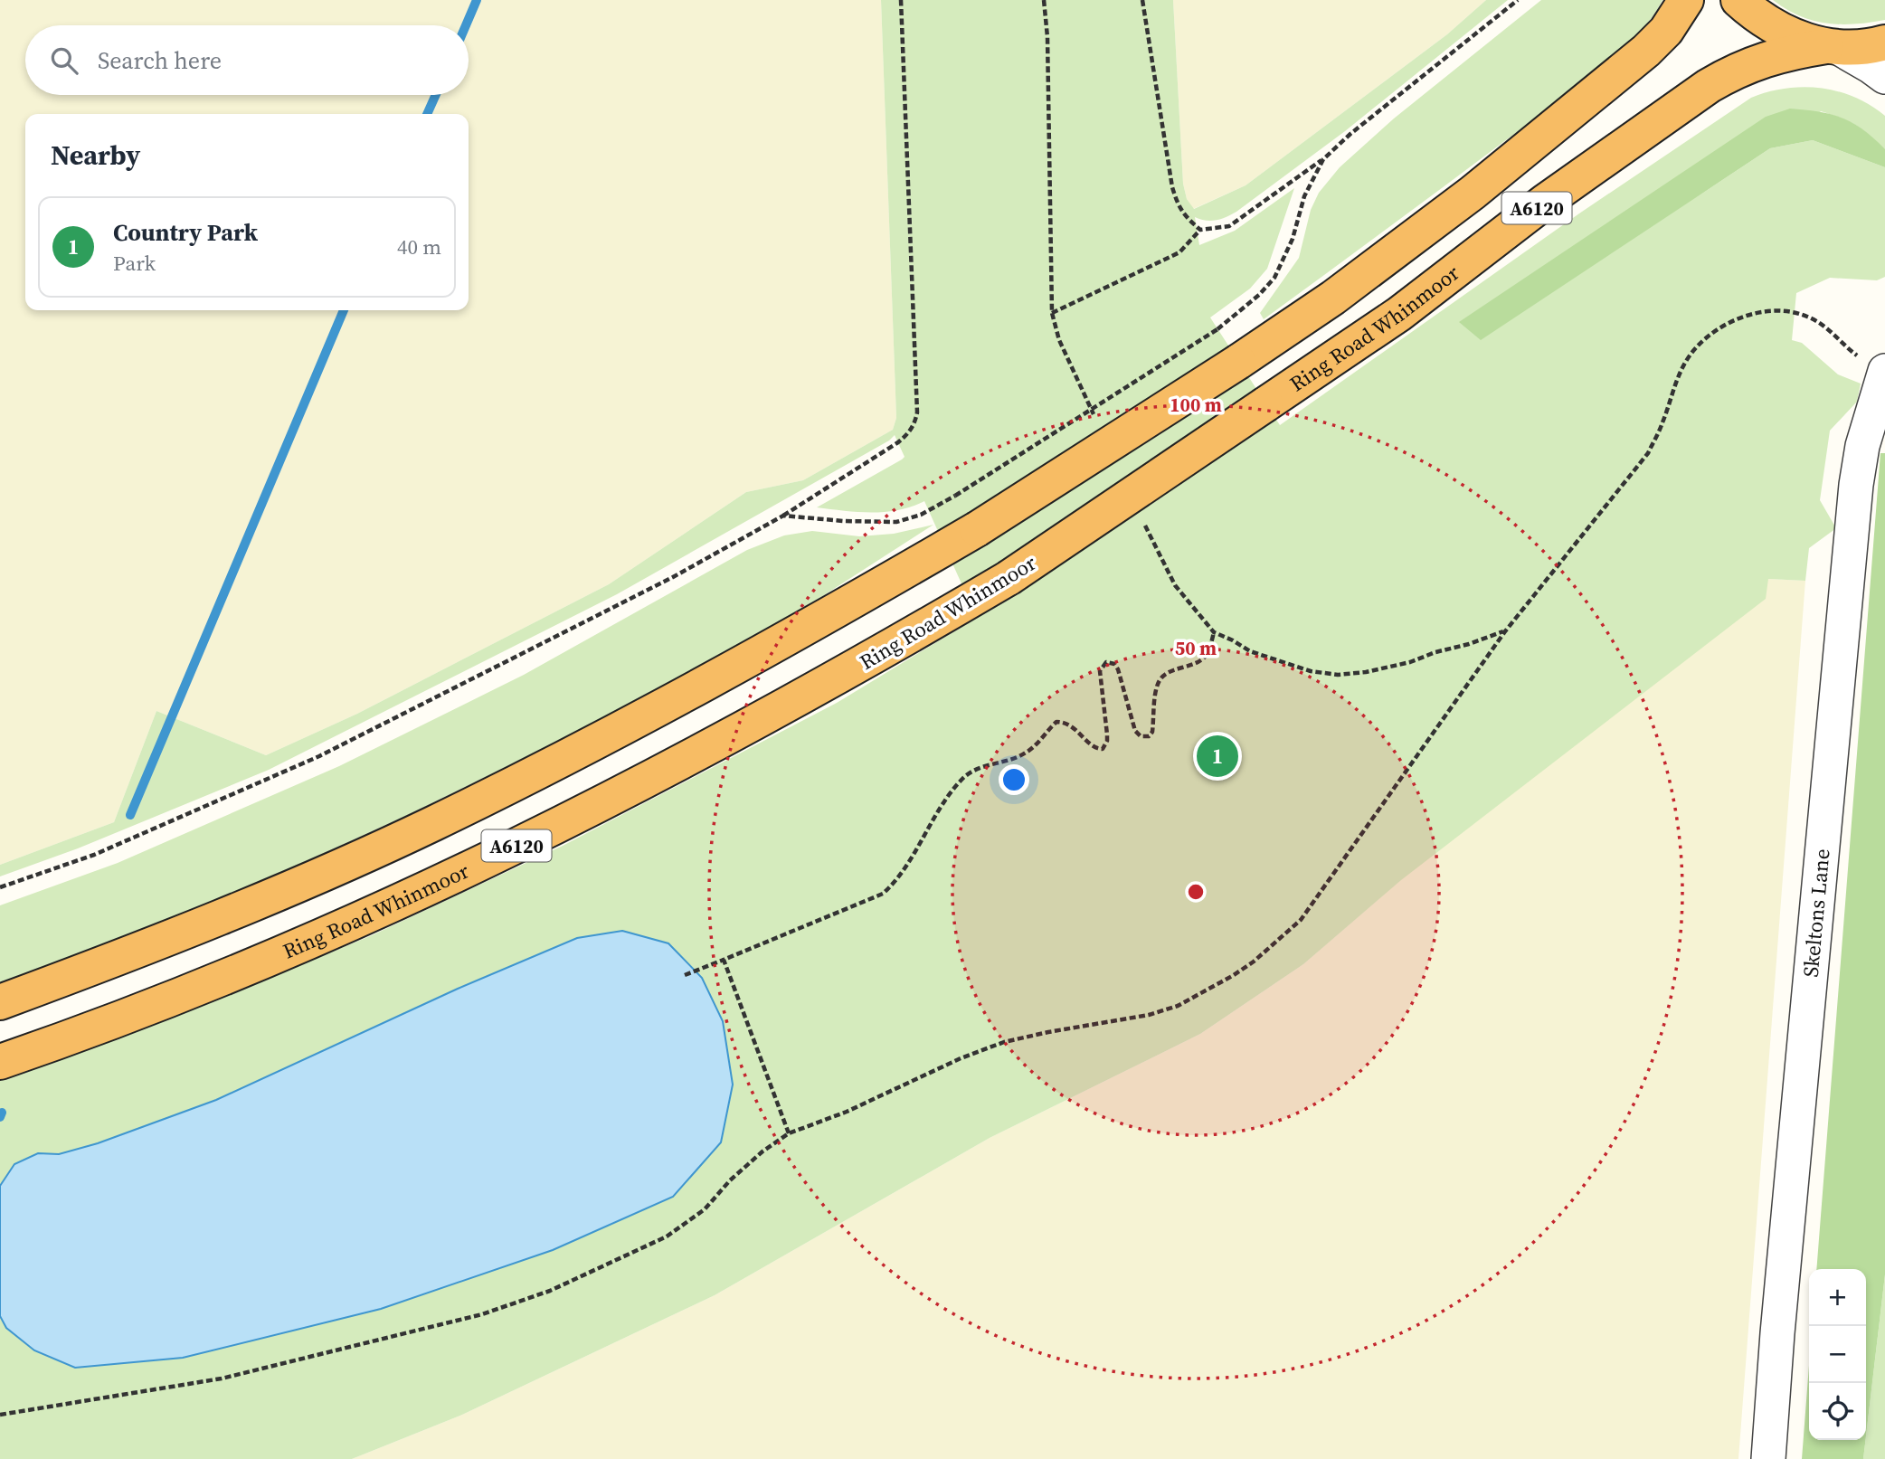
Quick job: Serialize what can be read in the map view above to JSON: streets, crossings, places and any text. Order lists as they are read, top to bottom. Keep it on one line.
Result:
{"streets":{"highway":["A6120","Ring Road Whinmoor"],"street":["Skeltons Lane"]},"page":{"search":"Search here","heading":"Nearby","list":[{"mark":"1","name":"Country Park","note":"Park","value":"40 m"}],"pins":"1","map_buttons":["+","−"]},"rings":["100 m","50 m"]}
